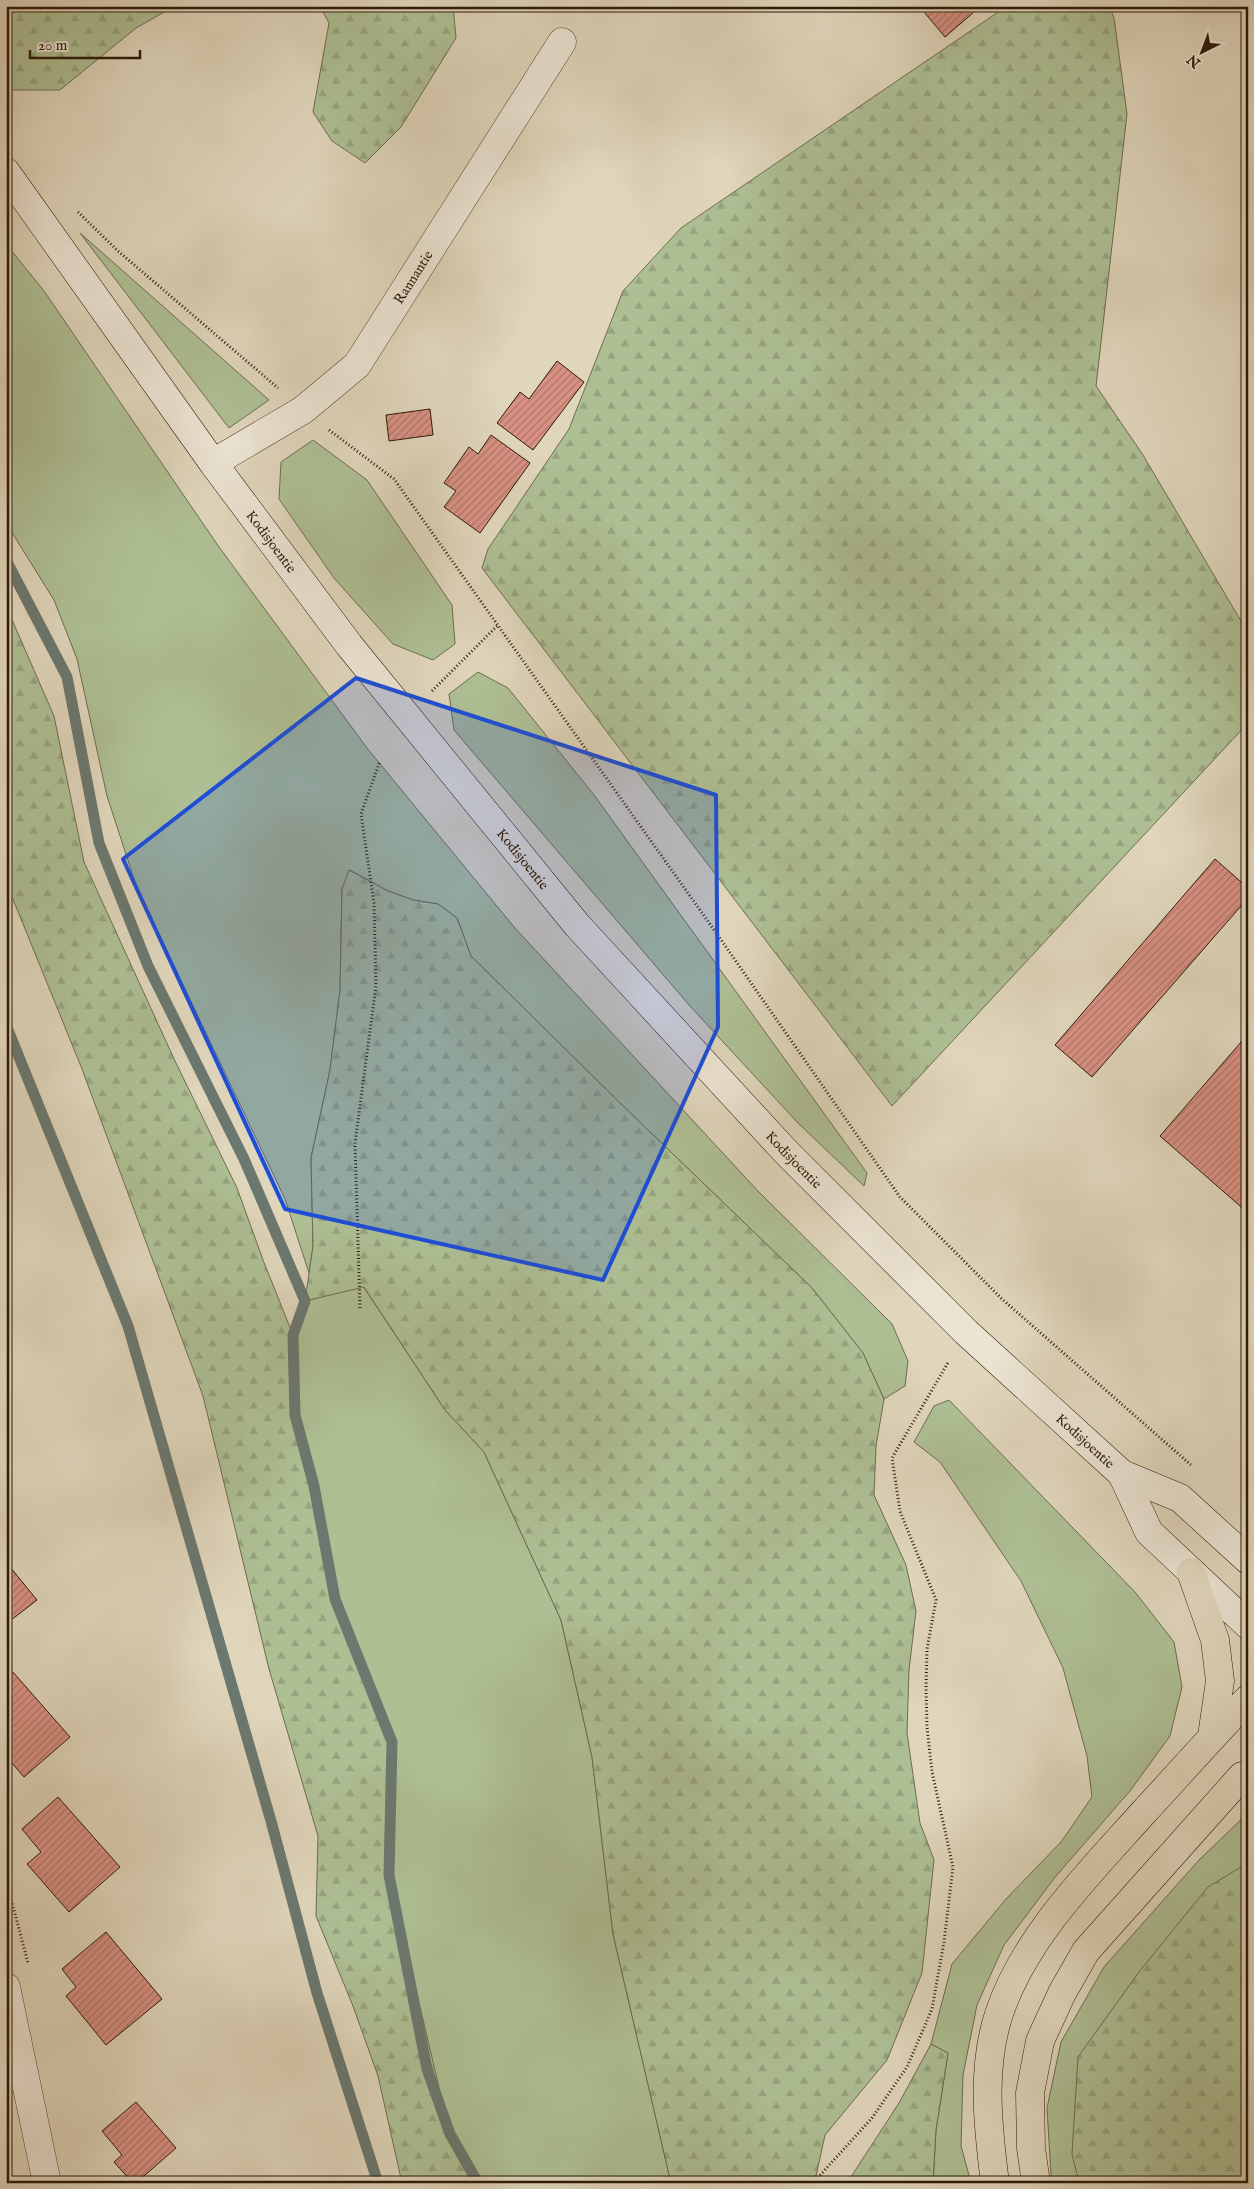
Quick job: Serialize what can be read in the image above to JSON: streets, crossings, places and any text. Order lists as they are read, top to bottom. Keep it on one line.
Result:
{"streets":{"street":["Rannantie","Kodisjoentie"]},"crossings":[["Rannantie","Kodisjoentie"]],"scale_bar":"20 m","north":"bottom left"}
